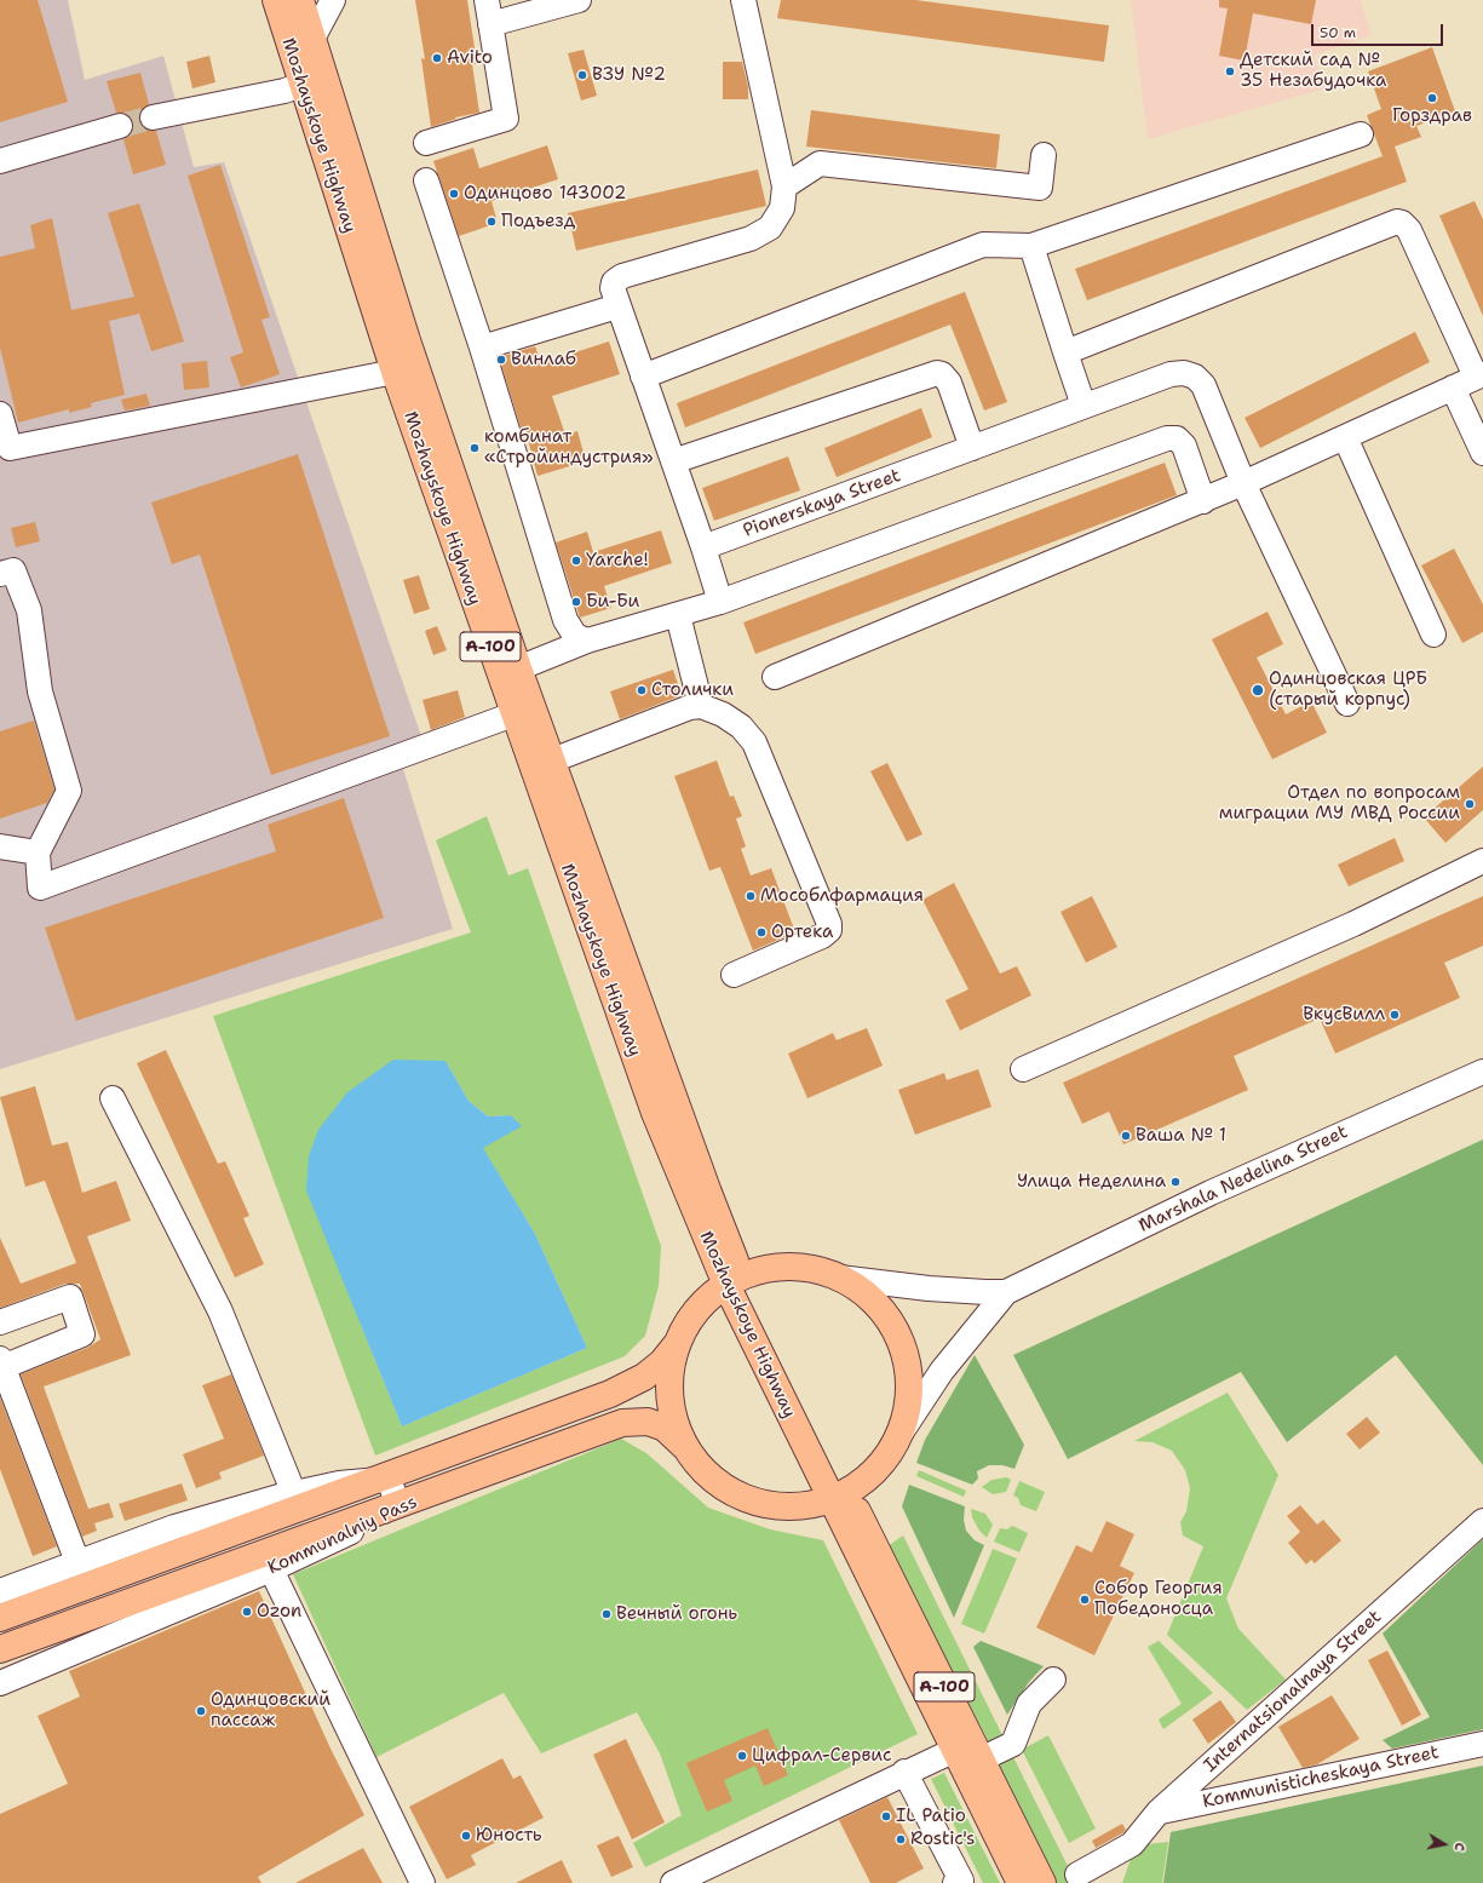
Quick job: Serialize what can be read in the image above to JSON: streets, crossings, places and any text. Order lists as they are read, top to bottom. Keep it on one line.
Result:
{"streets":{"main road":["Mozhayskoye Highway","А-100","Kommunalniy Pass"],"street":["Pionerskaya Street","Marshala Nedelina Street","Internatsionalnaya Street","Kommunisticheskaya Street"]},"crossings":[["Internatsionalnaya Street","Kommunisticheskaya Street"]],"places":["Avito","Детский сад № 35 Незабудочка","ВЗУ №2","Горздрав","Одинцово 143002","Подъезд","Винлаб","комбинат «Стройиндустрия»","Yarche!","Би-Би","Столички","Одинцовская ЦРБ (старый корпус)","Отдел по вопросам миграции МУ МВД России","Мособлфармация","Ортека","ВкусВилл","Ваша № 1","Улица Неделина","Собор Георгия Победоносца","Ozon","Вечный огонь","Одинцовский пассаж","Цифрал-Сервис","IL Patio","Юность","Rostic's"],"scale_bar":"50 m","north":"right"}
